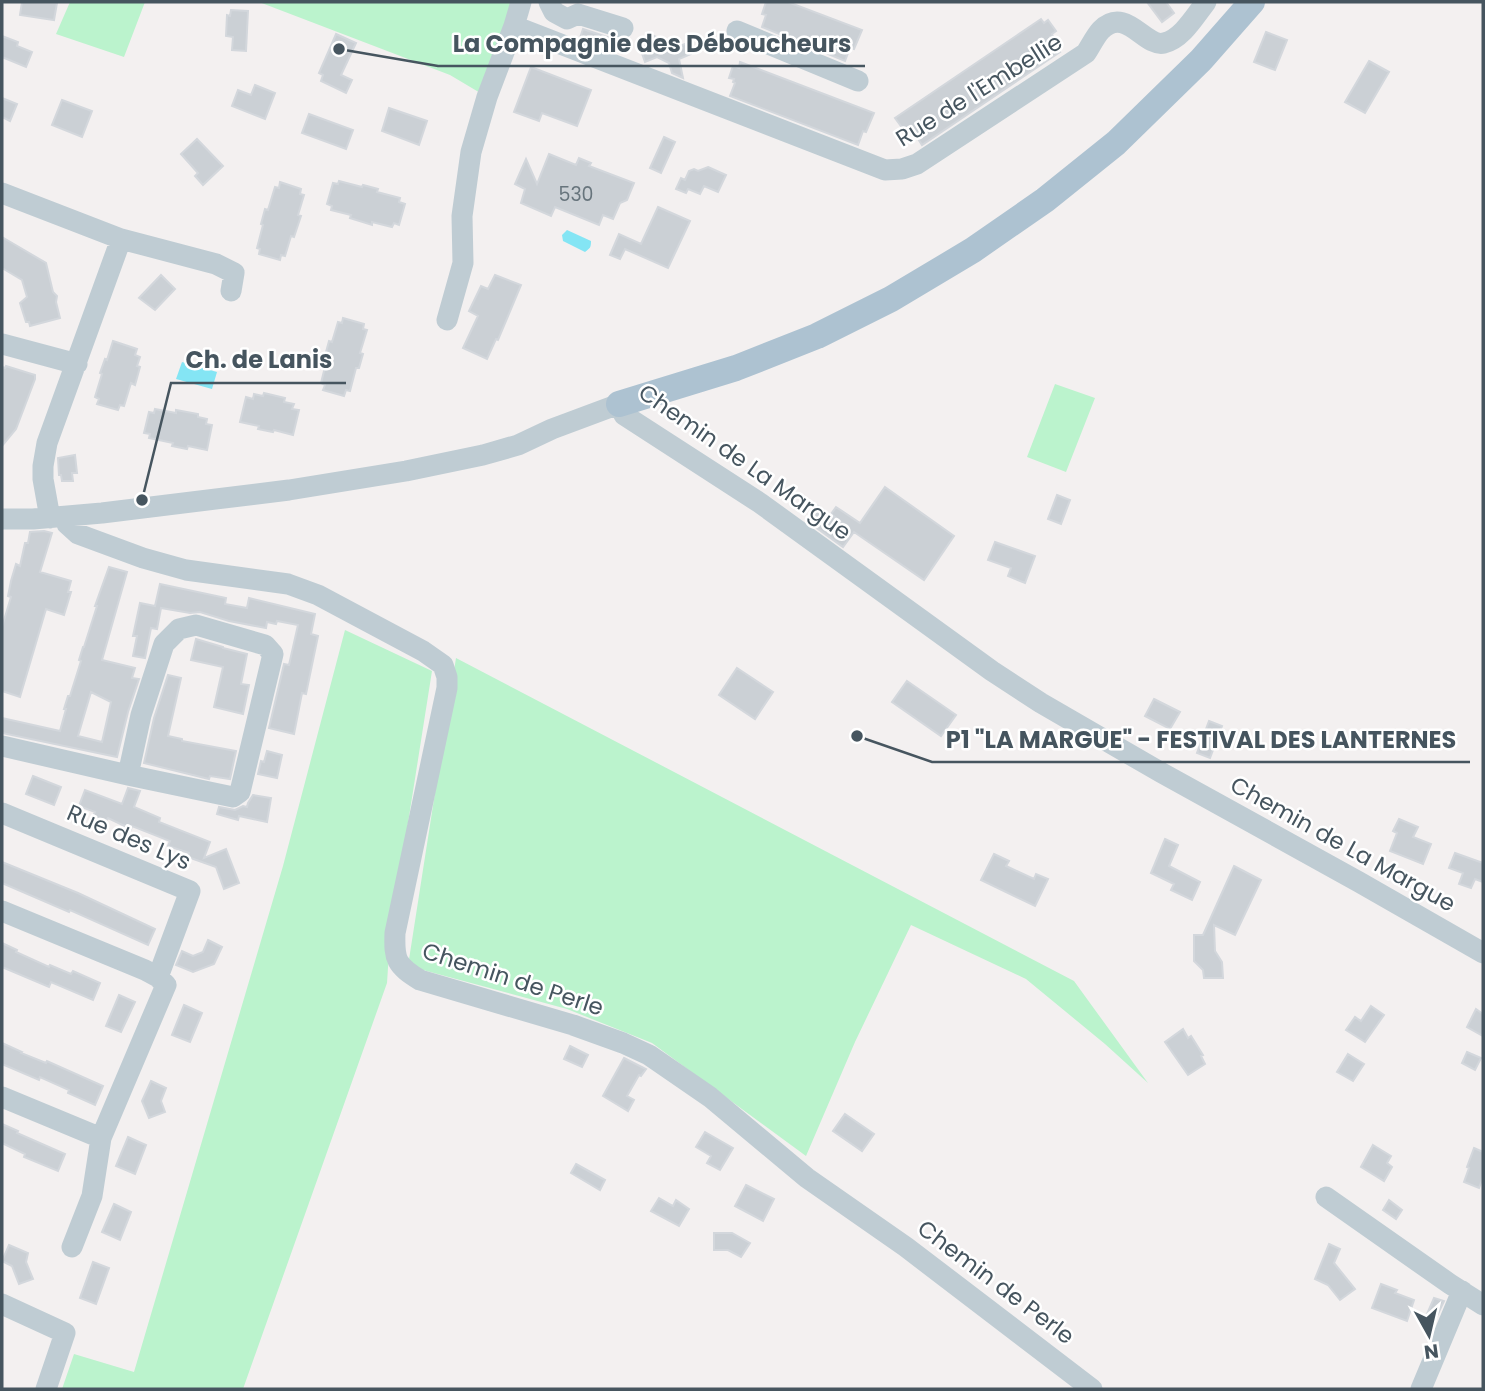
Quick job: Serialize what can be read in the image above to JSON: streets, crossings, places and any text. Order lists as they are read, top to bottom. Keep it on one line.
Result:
{"streets":{"street":["Rue de l'Embellie","Chemin de La Margue","Rue des Lys","Chemin de Perle"]},"crossings":[["Chemin de La Margue","Chemin de Perle"]],"places":["La Compagnie des Déboucheurs","Ch. de Lanis","P1 \"LA MARGUE\" - FESTIVAL DES LANTERNES"],"house_numbers":["530"],"north":"bottom"}
